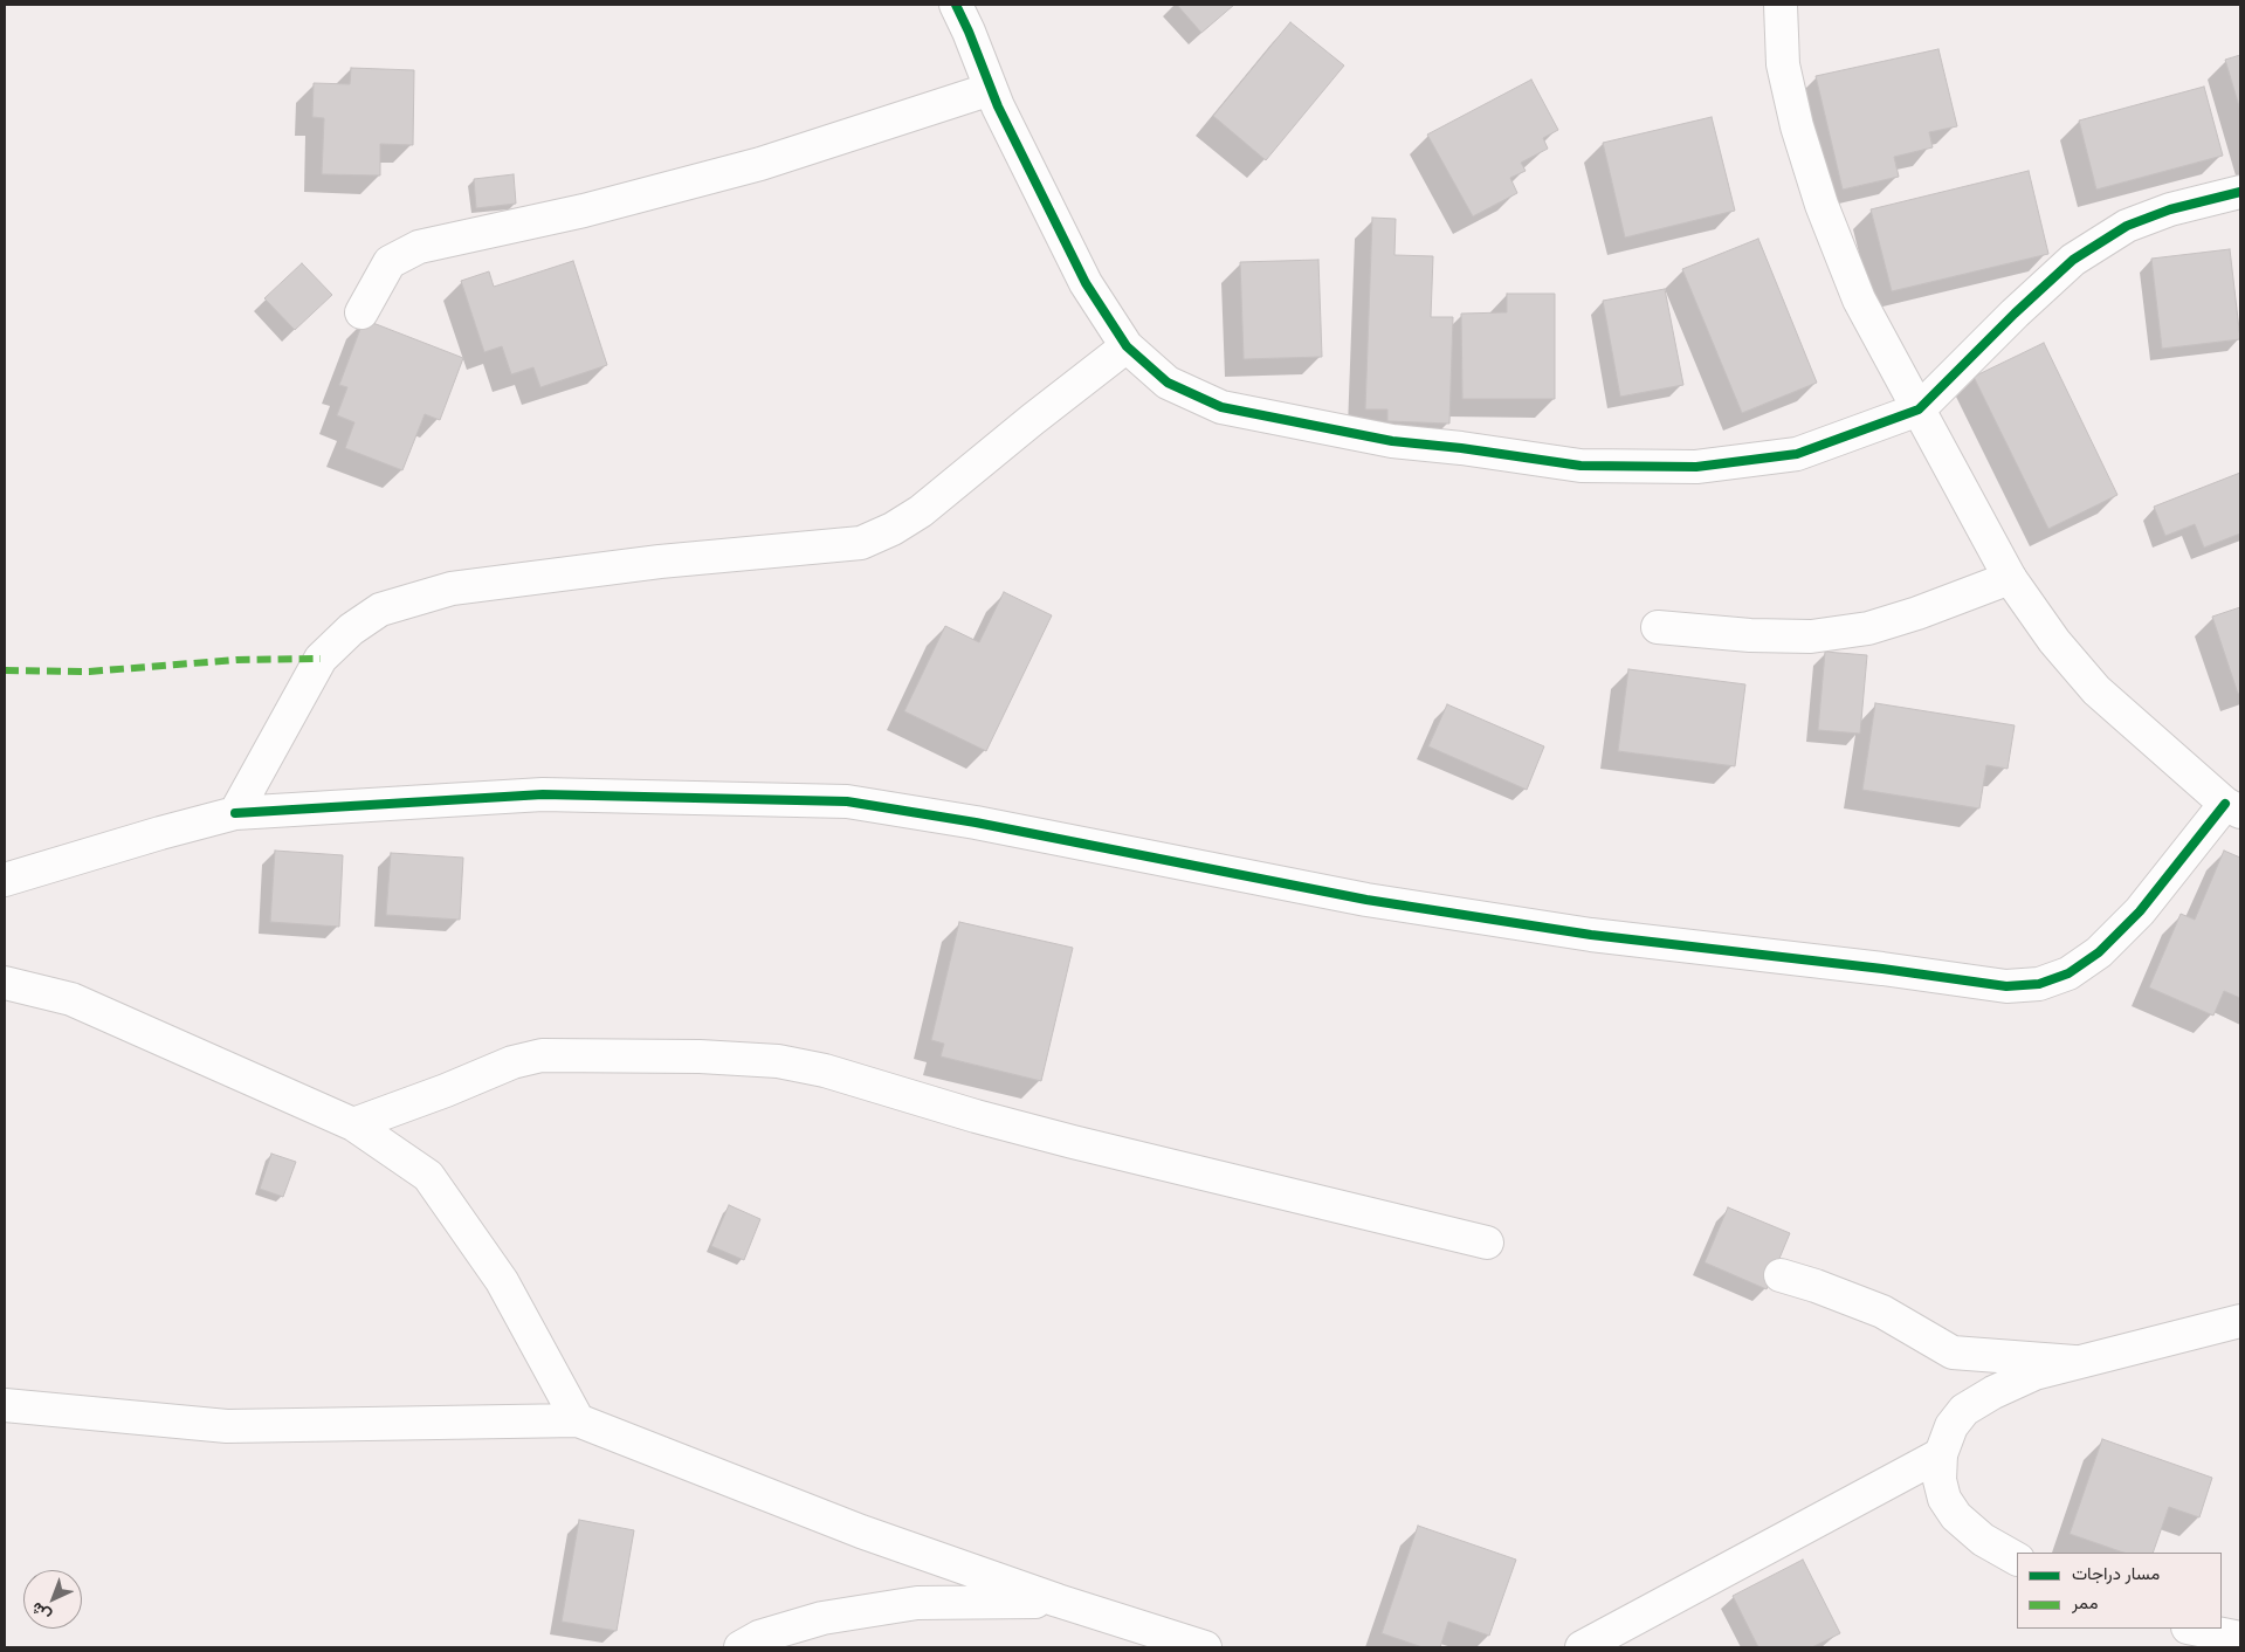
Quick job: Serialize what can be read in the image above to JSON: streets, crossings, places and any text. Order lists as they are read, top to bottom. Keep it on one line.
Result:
{"legend":["مسار دراجات","ممر"],"north":"bottom left"}
